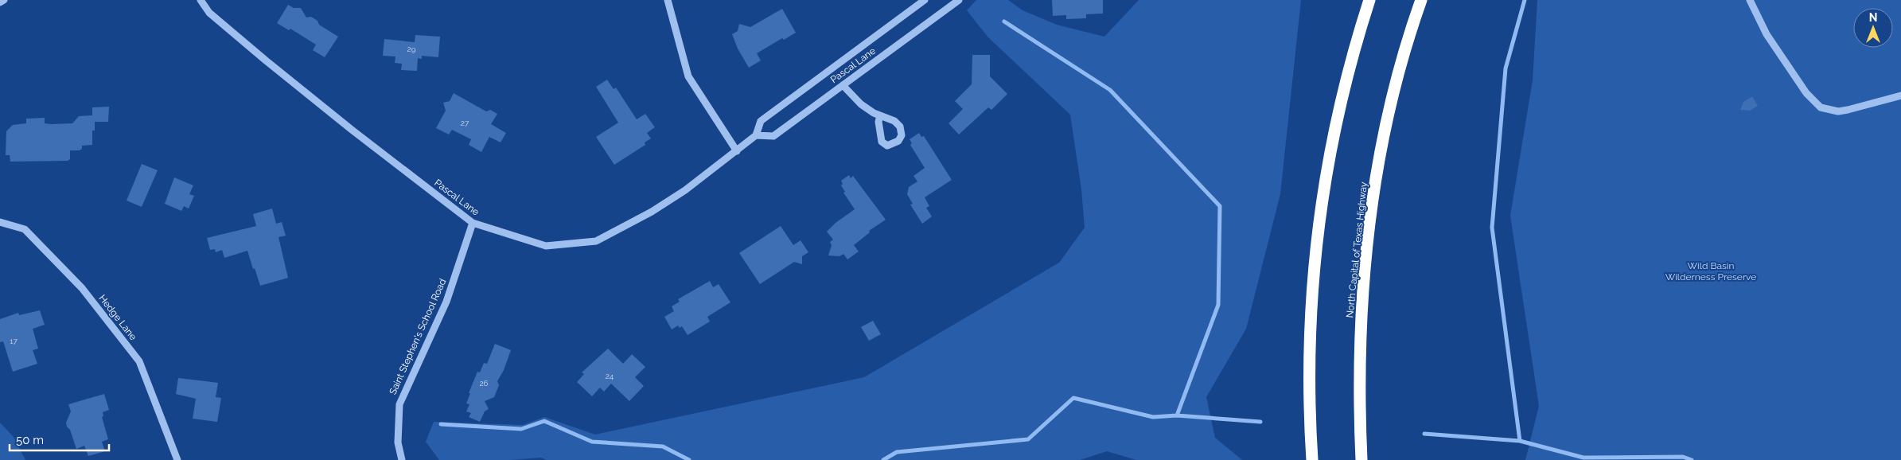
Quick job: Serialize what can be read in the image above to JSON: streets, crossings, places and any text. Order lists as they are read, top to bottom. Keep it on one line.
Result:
{"streets":{"highway":["North Capital of Texas Highway"],"street":["Pascal Lane","Hedge Lane","Saint Stephen's School Road"]},"crossings":[["Pascal Lane","Saint Stephen's School Road"]],"parks":["Wild Basin Wilderness Preserve"],"house_numbers":["29","27","17","24","26"],"scale_bar":"50 m","north":"top"}
